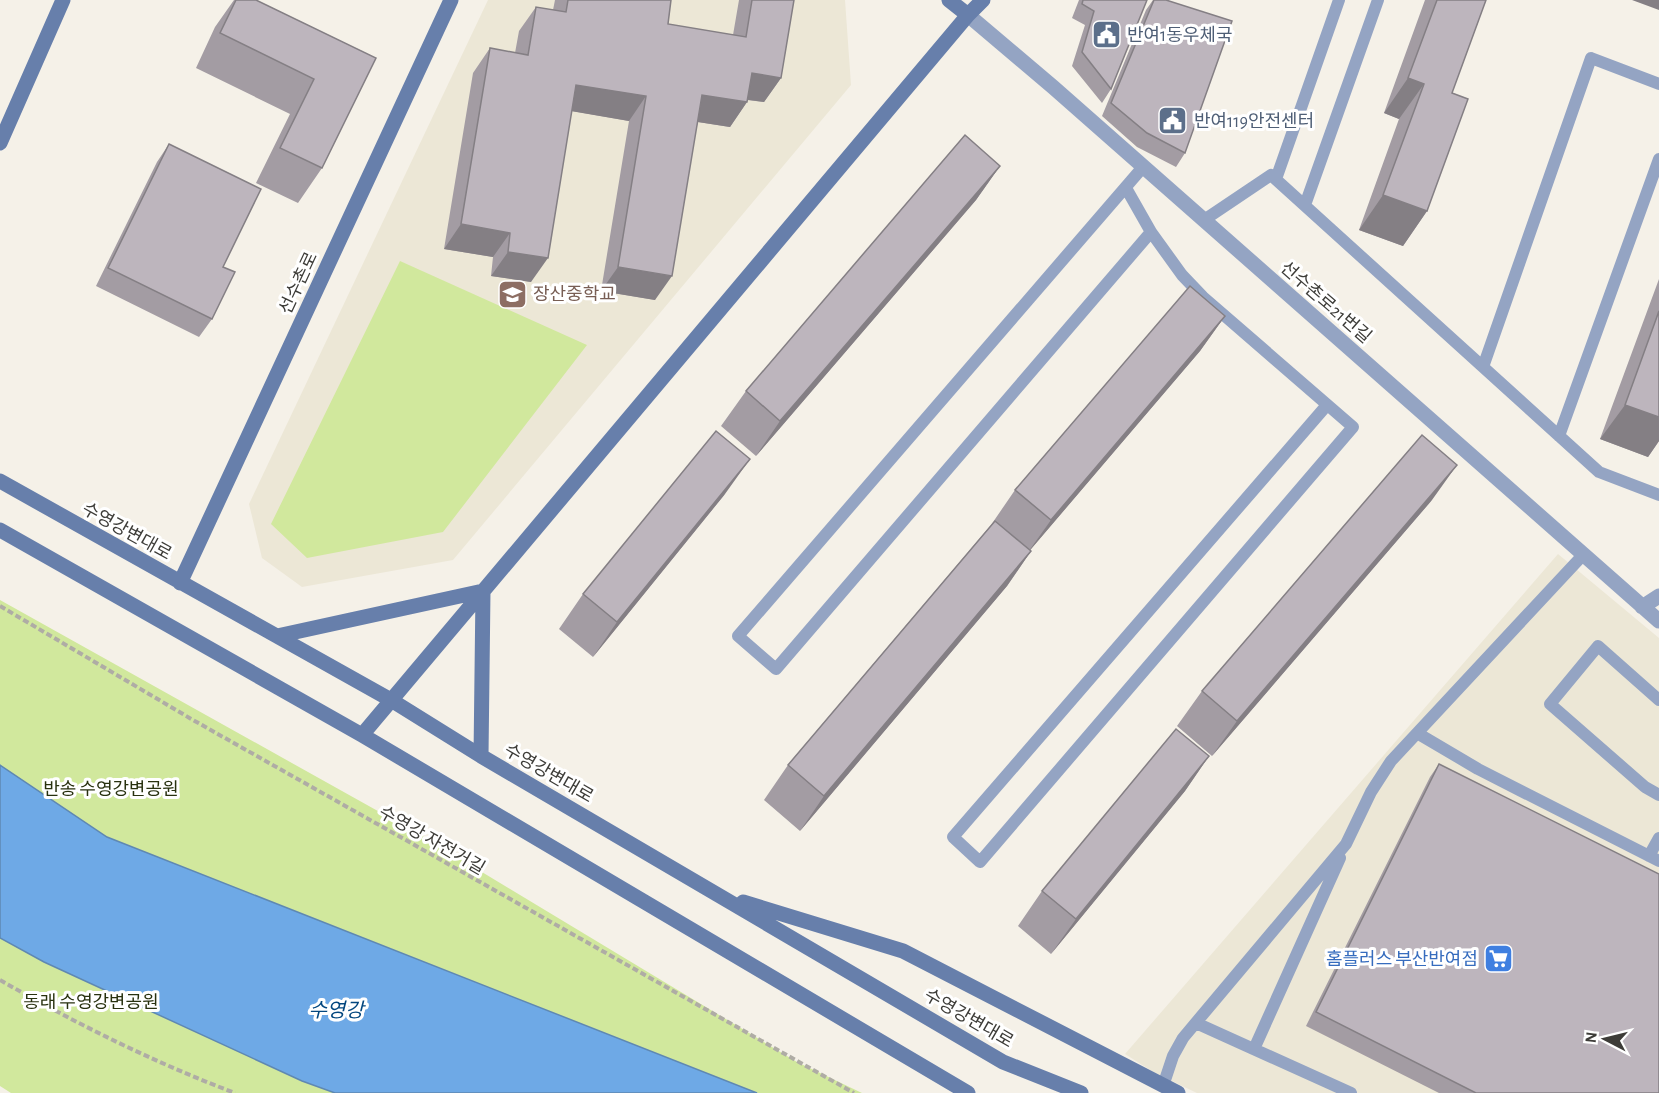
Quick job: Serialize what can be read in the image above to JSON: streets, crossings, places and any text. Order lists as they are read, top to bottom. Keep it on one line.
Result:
{"streets":{"main road":["선수촌로","수영강변대로"],"street":["선수촌로21번길"],"path":["수영강 자전거길"]},"crossings":[["선수촌로","수영강변대로"]],"water":["수영강"],"parks":["반송 수영강변공원","동래 수영강변공원"],"places":{"public building":["반여1동우체국","반여119안전센터"],"school or university":["장산중학교"],"supermarket":["홈플러스 부산반여점"]},"north":"left"}
